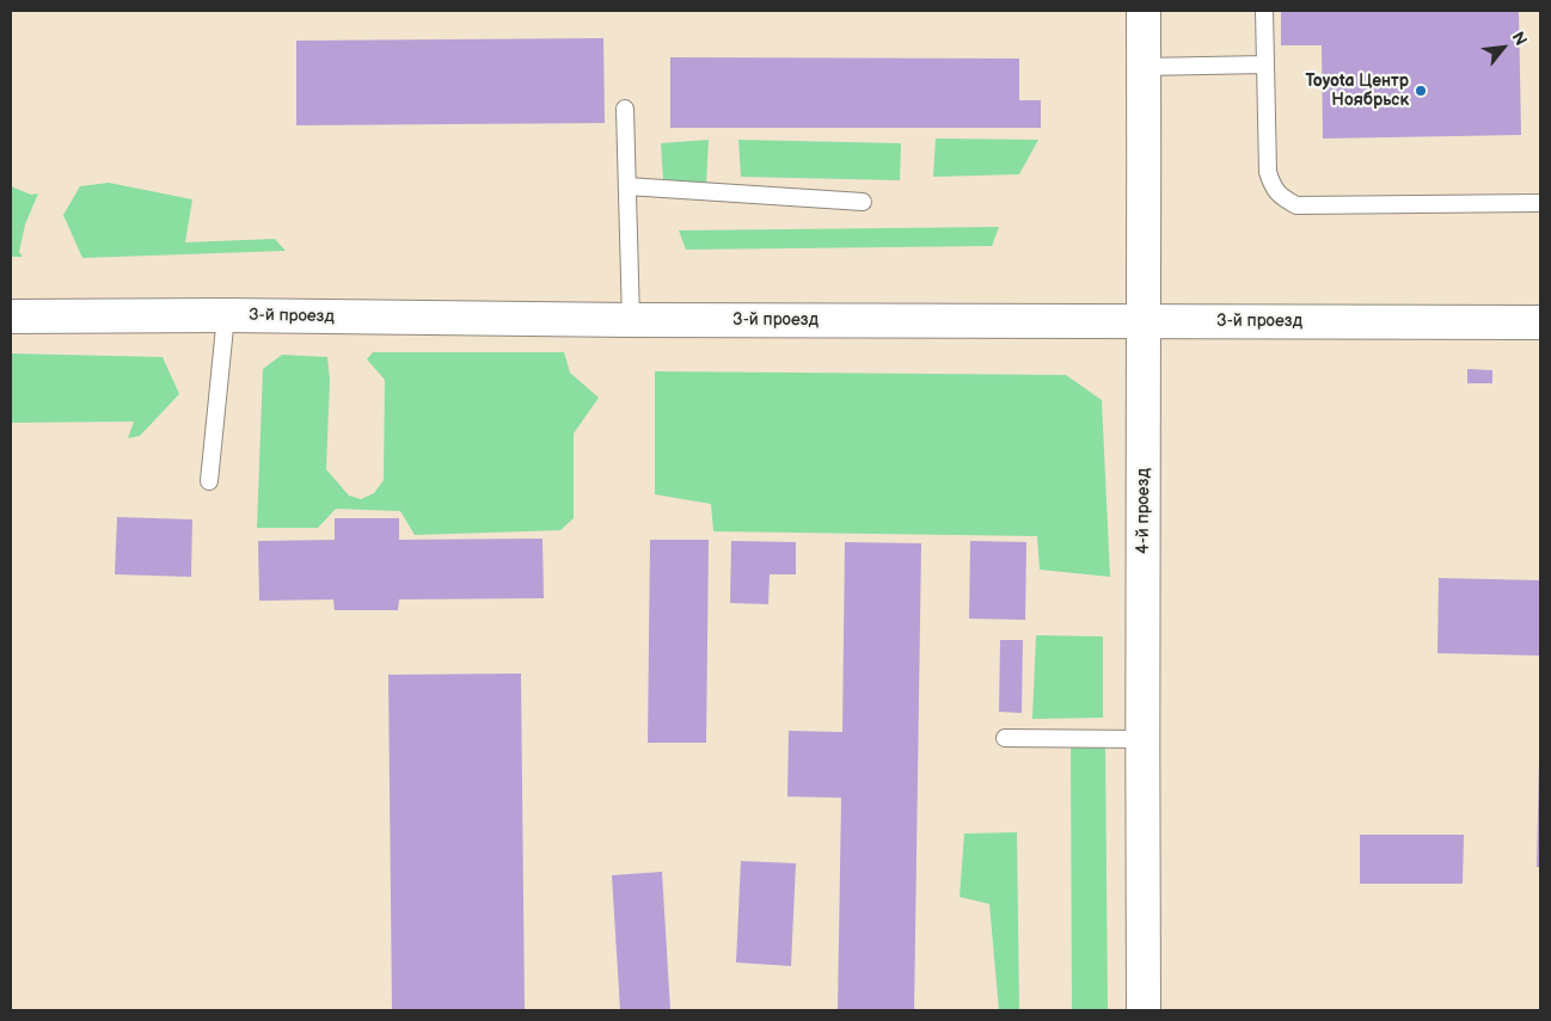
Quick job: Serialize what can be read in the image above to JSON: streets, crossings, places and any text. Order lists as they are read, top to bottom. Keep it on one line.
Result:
{"streets":{"street":["3-й проезд","4-й проезд"]},"crossings":[["3-й проезд","4-й проезд"]],"places":["Toyota Центр Ноябрьск"],"north":"top right"}
